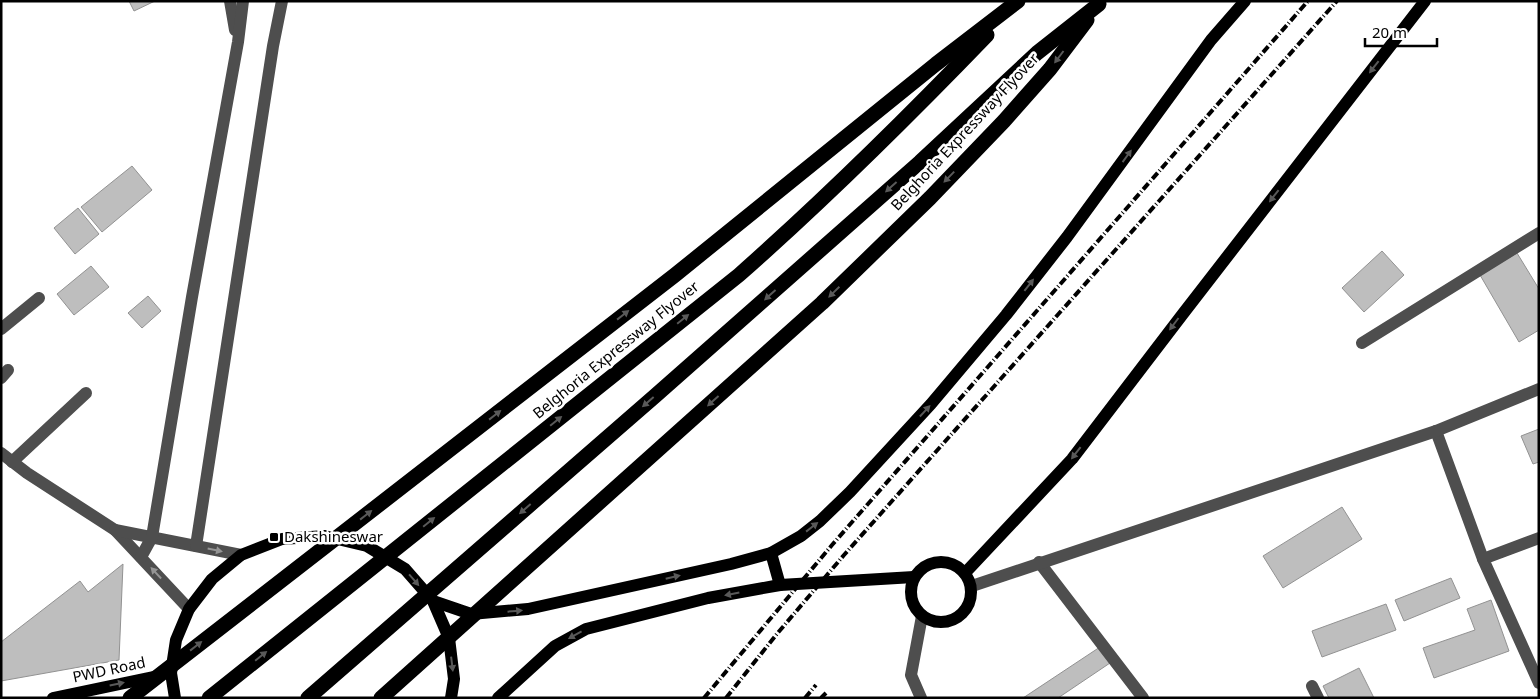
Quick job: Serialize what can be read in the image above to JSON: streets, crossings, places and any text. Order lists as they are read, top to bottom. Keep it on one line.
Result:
{"streets":{"highway":["Belghoria Expressway Flyover"],"main road":["PWD Road"]},"one_way":["PWD Road"],"places":{"transit":["Dakshineswar"]},"scale_bar":"20 m"}
